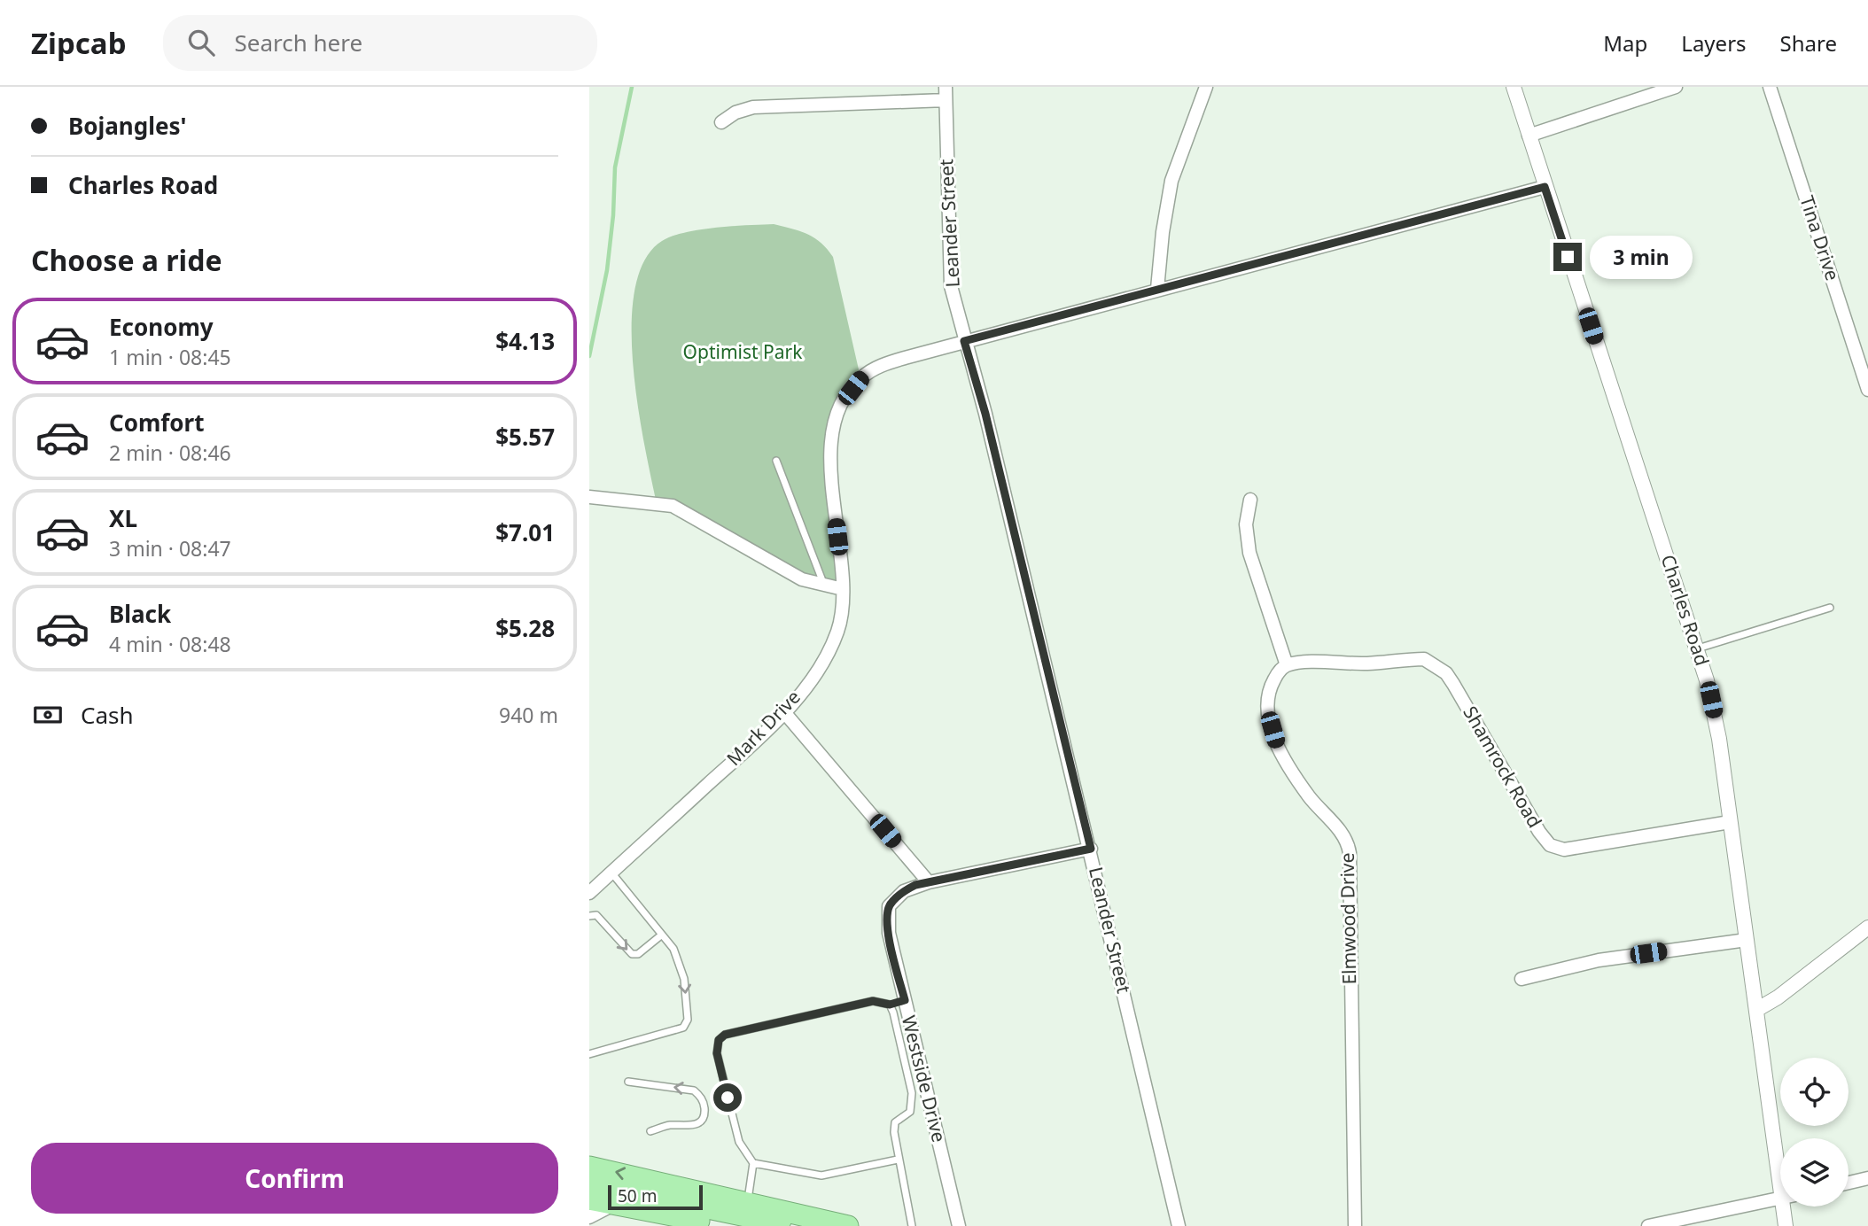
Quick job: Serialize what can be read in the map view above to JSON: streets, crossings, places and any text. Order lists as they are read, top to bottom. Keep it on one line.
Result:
{"streets":{"street":["Leander Street","Tina Drive","Charles Road","Mark Drive","Shamrock Road","Elmwood Drive","Westside Drive"]},"crossings":[["Leander Street","Mark Drive"],["Charles Road","Mark Drive"],["Charles Road","Shamrock Road"],["Shamrock Road","Elmwood Drive"]],"parks":["Optimist Park"],"scale_bar":"50 m","page":{"header":"Zipcab","search":"Search here","nav":["Map","Layers","Share"],"banner":["Bojangles'","Charles Road"],"heading":"Choose a ride","bubble":"3 min","list":[{"name":"Economy","note":"1 min · 08:45","value":"$4.13"},{"name":"Comfort","note":"2 min · 08:46","value":"$5.57"},{"name":"XL","note":"3 min · 08:47","value":"$7.01"},{"name":"Black","note":"4 min · 08:48","value":"$5.28"}],"pay":["Cash","940 m"],"buttons":"Confirm","scale":"50 m"}}
